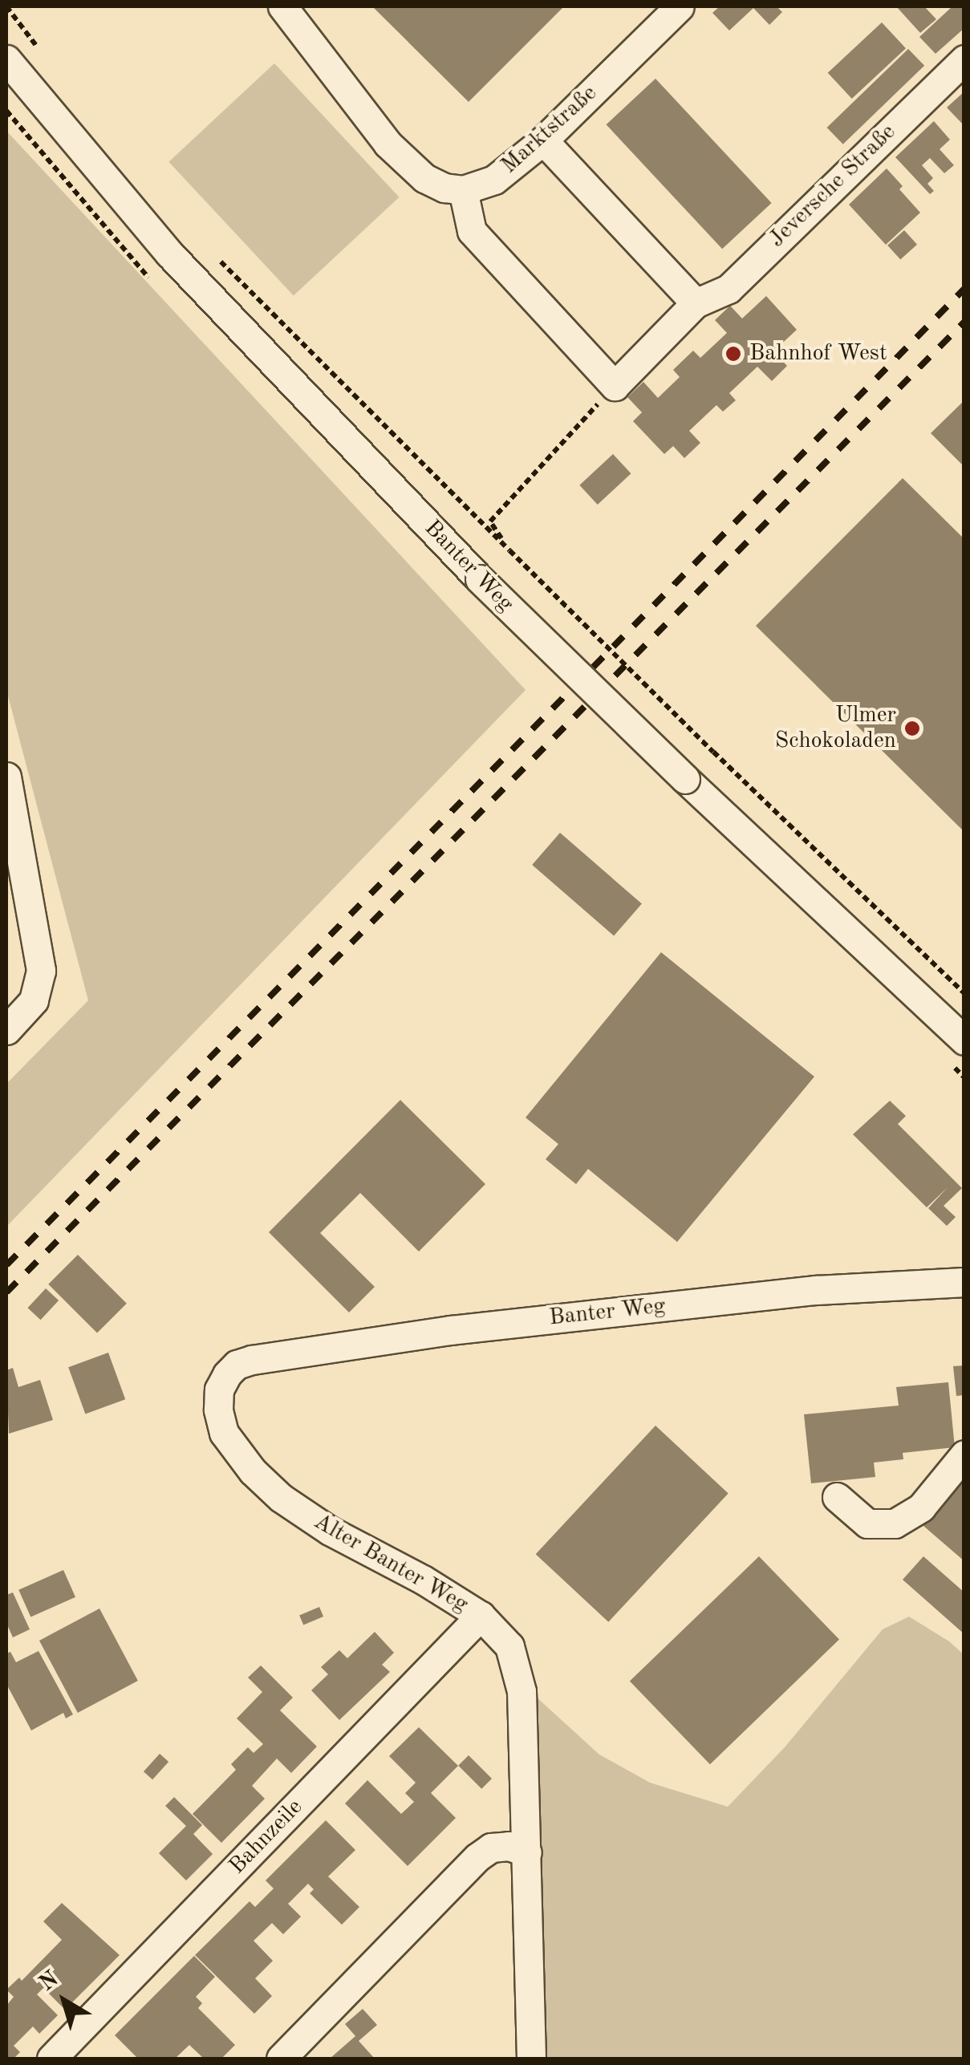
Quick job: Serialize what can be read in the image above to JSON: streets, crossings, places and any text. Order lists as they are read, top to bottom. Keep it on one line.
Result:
{"streets":{"street":["Marktstraße","Jeversche Straße","Banter Weg","Alter Banter Weg","Bahnzeile"]},"crossings":[["Banter Weg","Alter Banter Weg"],["Alter Banter Weg","Bahnzeile"]],"places":["Bahnhof West","Ulmer Schokoladen"],"north":"top left"}
